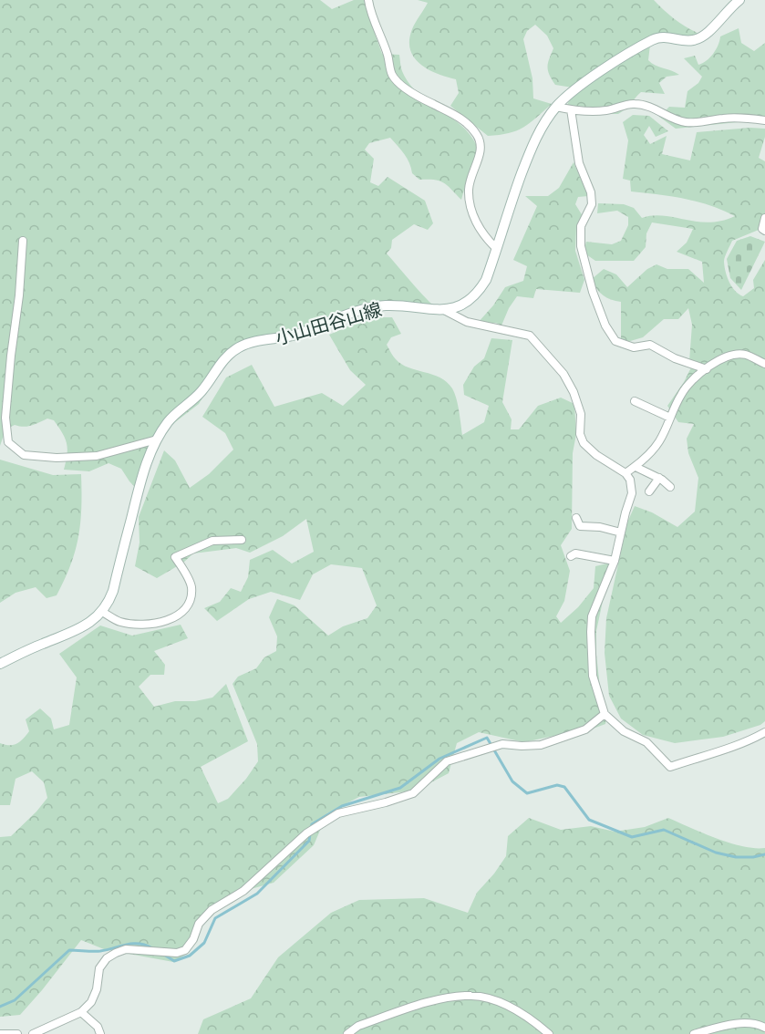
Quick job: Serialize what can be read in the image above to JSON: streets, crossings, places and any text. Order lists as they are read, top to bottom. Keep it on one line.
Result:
{"streets":{"main road":["小山田谷山線"]}}
